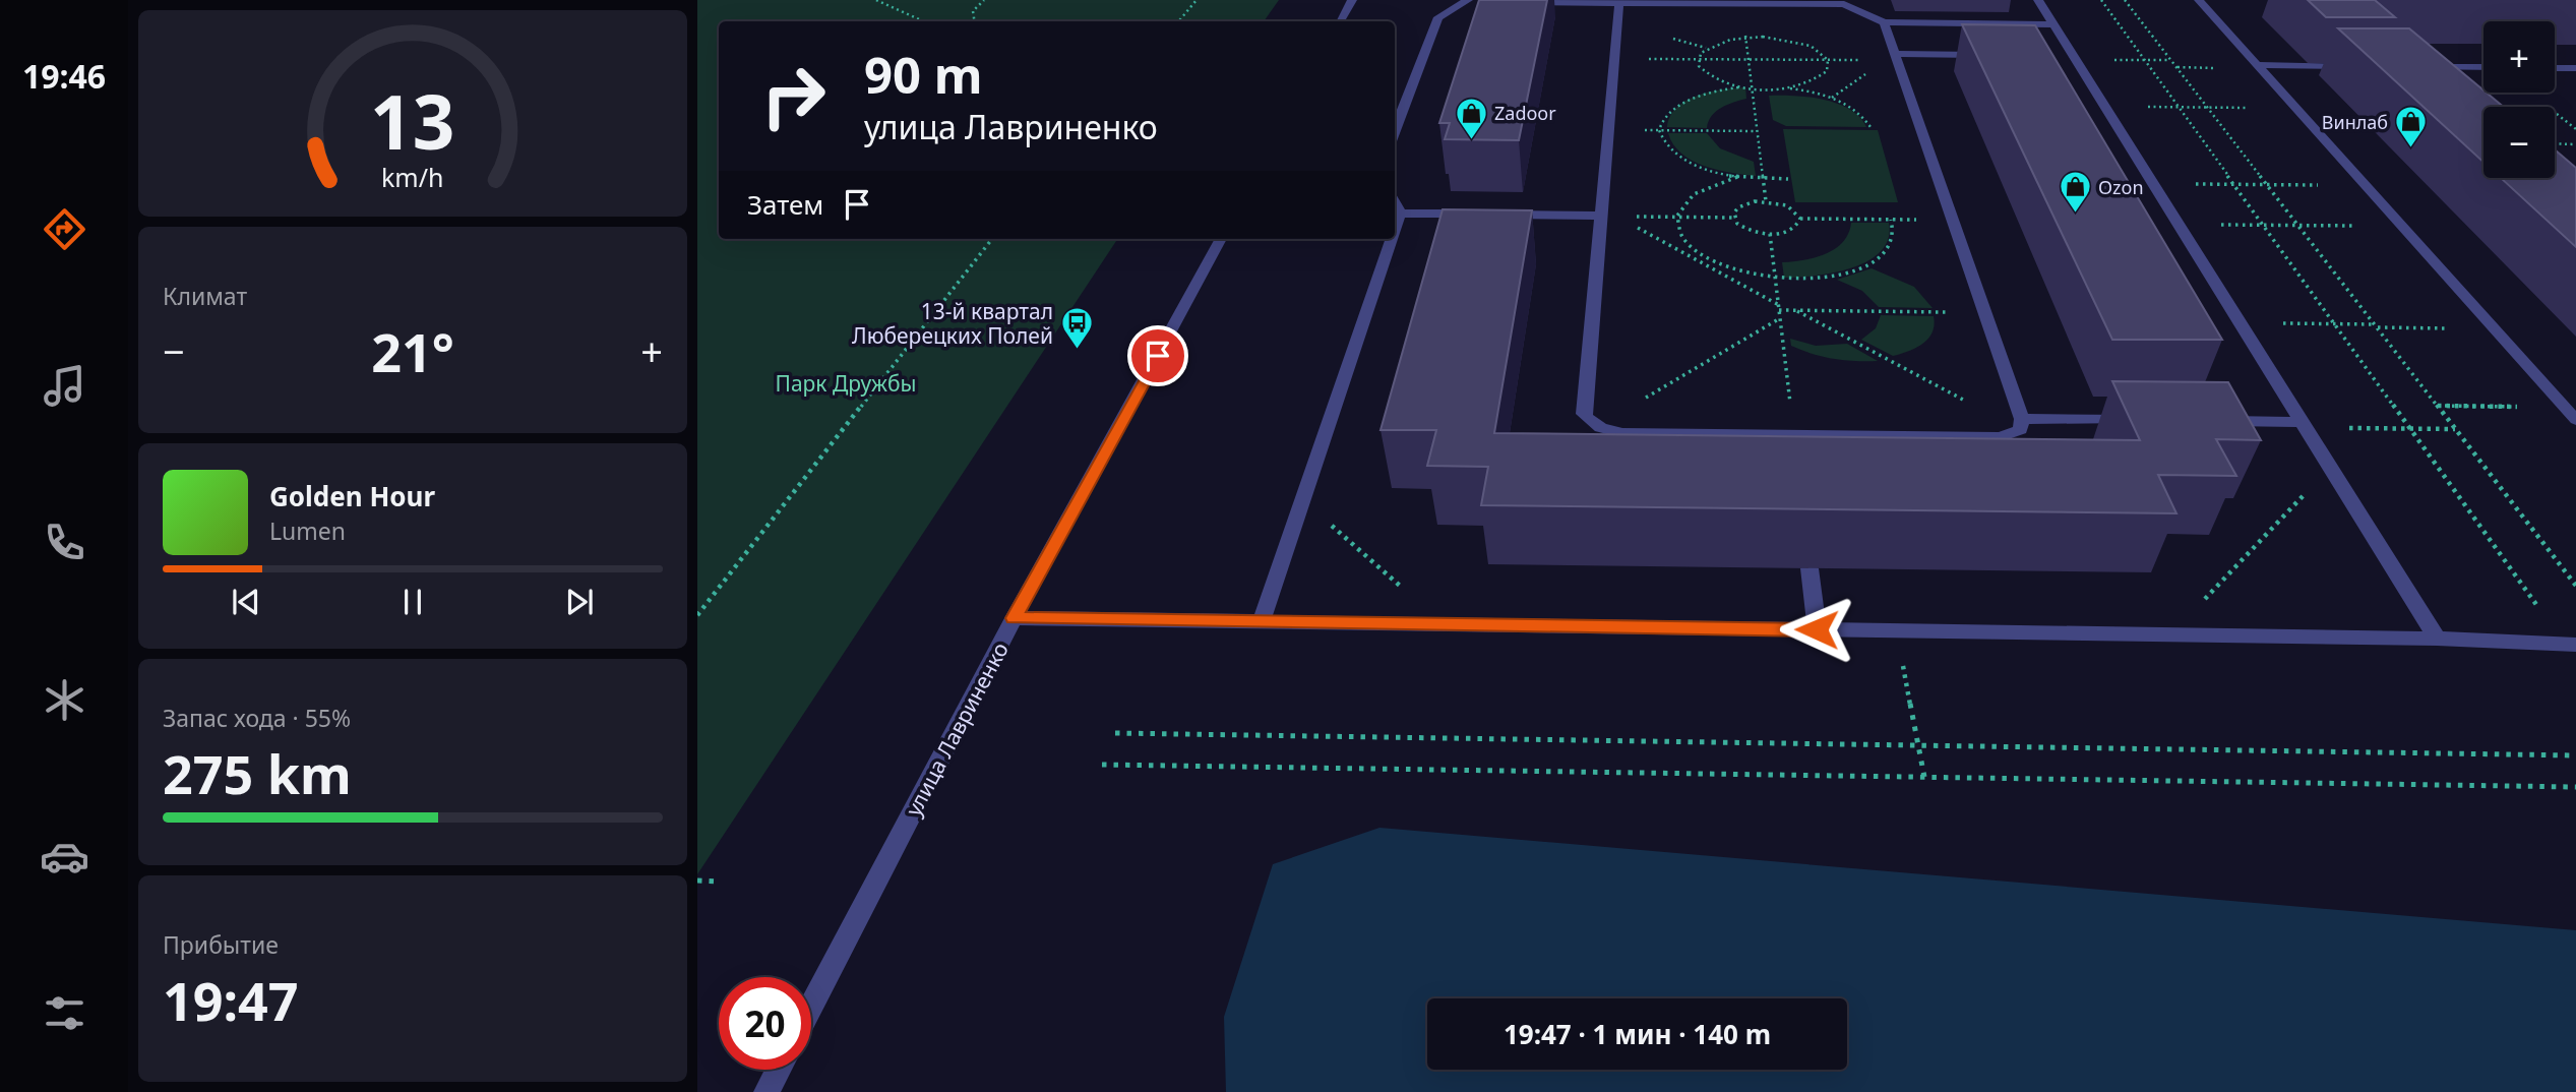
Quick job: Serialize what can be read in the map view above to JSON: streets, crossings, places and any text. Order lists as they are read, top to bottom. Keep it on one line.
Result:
{"streets":{"street":["улица Лавриненко"]},"parks":["Парк Дружбы"],"places":{"shop":["Zadoor","Винлаб","Ozon"],"bus stop":["13-й квартал Люберецких Полей"]},"page":{"tabs":"19:46","map_buttons":["+","−"],"turn":["90 m","улица Лавриненко"],"then":"Затем","tile":["Климат",["Запас хода · 55%","275 km"],["Прибытие","19:47"]],"heat":["−","21°","+"],"song":["Golden Hour","Lumen"],"limit":"20","trip":"19:47 · 1 мин · 140 m","gauge":["13","km/h"]}}
